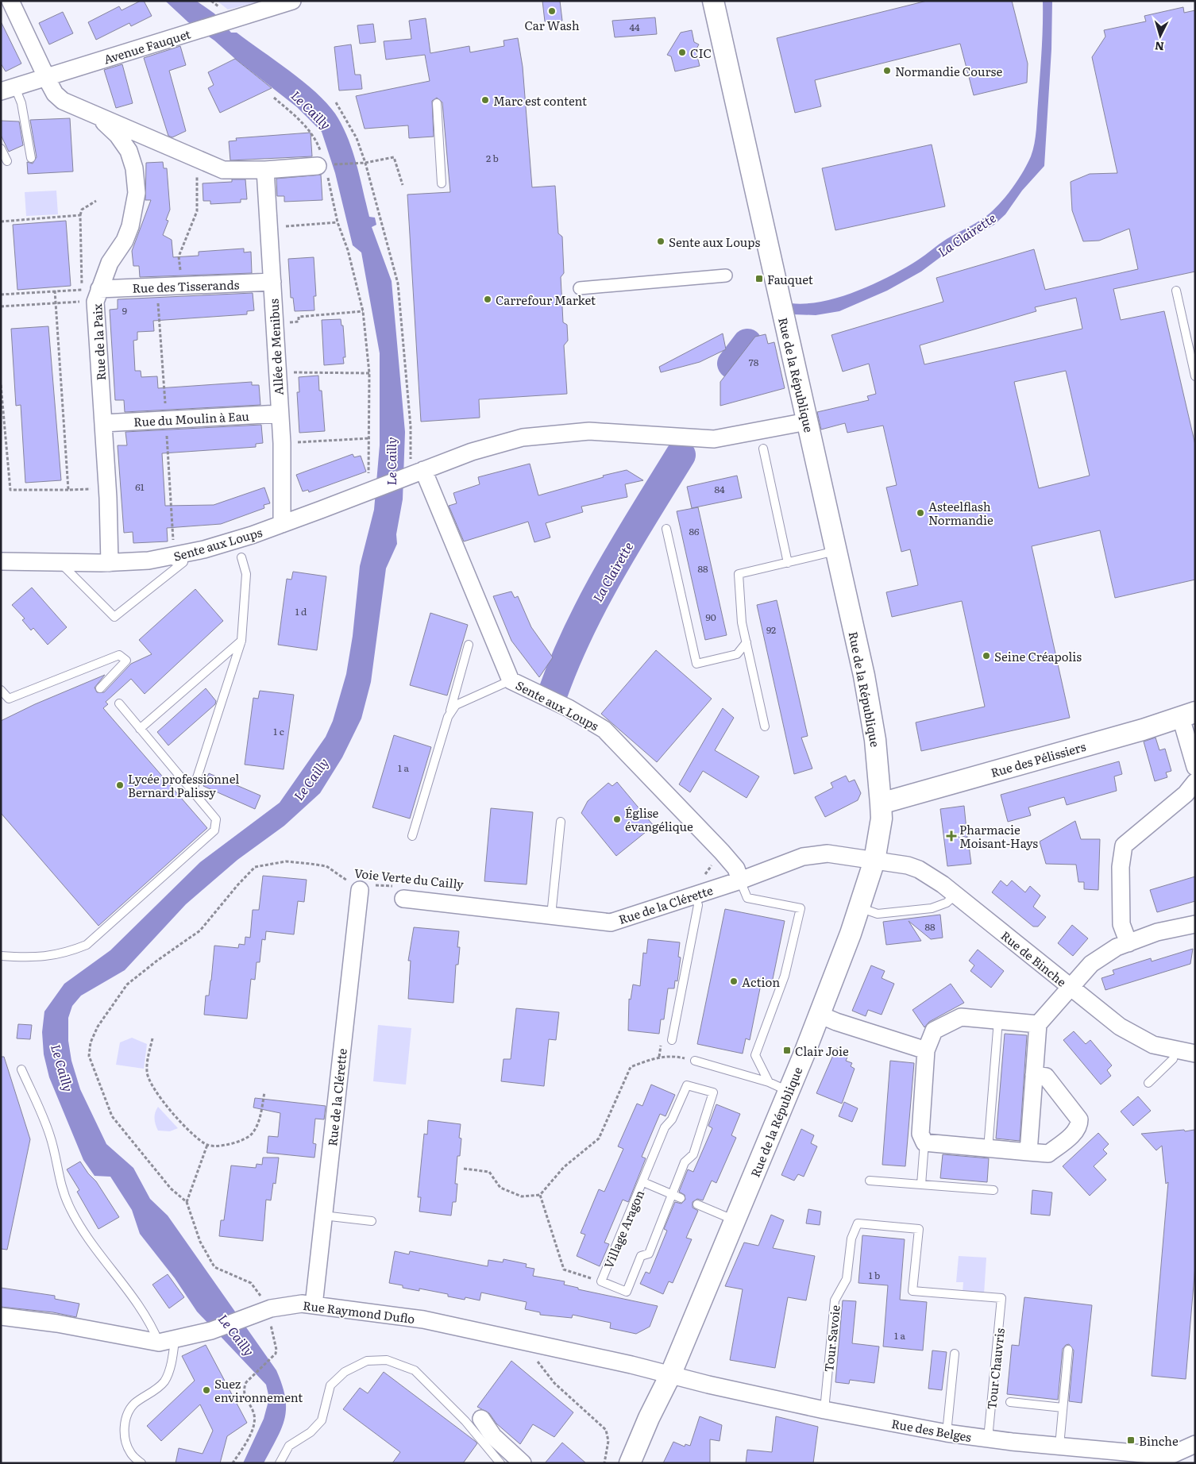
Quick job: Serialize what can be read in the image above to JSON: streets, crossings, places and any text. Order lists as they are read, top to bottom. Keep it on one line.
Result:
{"streets":{"street":["Avenue Fauquet","Rue des Tisserands","Rue de la Paix","Allée de Menibus","Rue de la République","Rue du Moulin à Eau","Sente aux Loups","Rue des Pélissiers","Rue de la Clérette","Rue de Binche","Rue Raymond Duflo","Rue des Belges"],"lane":["Village Aragon","Tour Savoie","Tour Chauvris"],"path":["Voie Verte du Cailly"]},"crossings":[["Rue des Tisserands","Rue de la Paix"],["Rue des Tisserands","Allée de Menibus"],["Rue de la Paix","Rue du Moulin à Eau"],["Rue de la Paix","Sente aux Loups"],["Allée de Menibus","Rue du Moulin à Eau"],["Allée de Menibus","Sente aux Loups"],["Rue de la République","Sente aux Loups"],["Rue de la République","Rue des Pélissiers"],["Rue de la République","Rue de la Clérette"],["Rue de la République","Rue de Binche"],["Rue de la République","Rue Raymond Duflo"],["Rue de la République","Rue des Belges"],["Sente aux Loups","Rue de la Clérette"],["Voie Verte du Cailly","Rue de la Clérette"],["Rue de la Clérette","Rue de Binche"],["Rue de la Clérette","Rue Raymond Duflo"],["Rue Raymond Duflo","Rue des Belges"],["Tour Savoie","Tour Chauvris"],["Tour Savoie","Rue des Belges"],["Tour Chauvris","Rue des Belges"]],"water":["Le Cailly","La Clairette"],"places":{"other":["Car Wash","CIC","Normandie Course","Marc est content","Sente aux Loups","Carrefour Market","Asteelflash Normandie","Seine Créapolis","Lycée professionnel Bernard Palissy","Église évangélique","Action","Suez environnement"],"transit":["Fauquet","Clair Joie","Binche"],"health":["Pharmacie Moisant-Hays"]},"house_numbers":["44","2 b","9","78","61","84","86","88","1 d","90","92","1 c","1 a","88","1 b","1 a"],"north":"bottom"}
